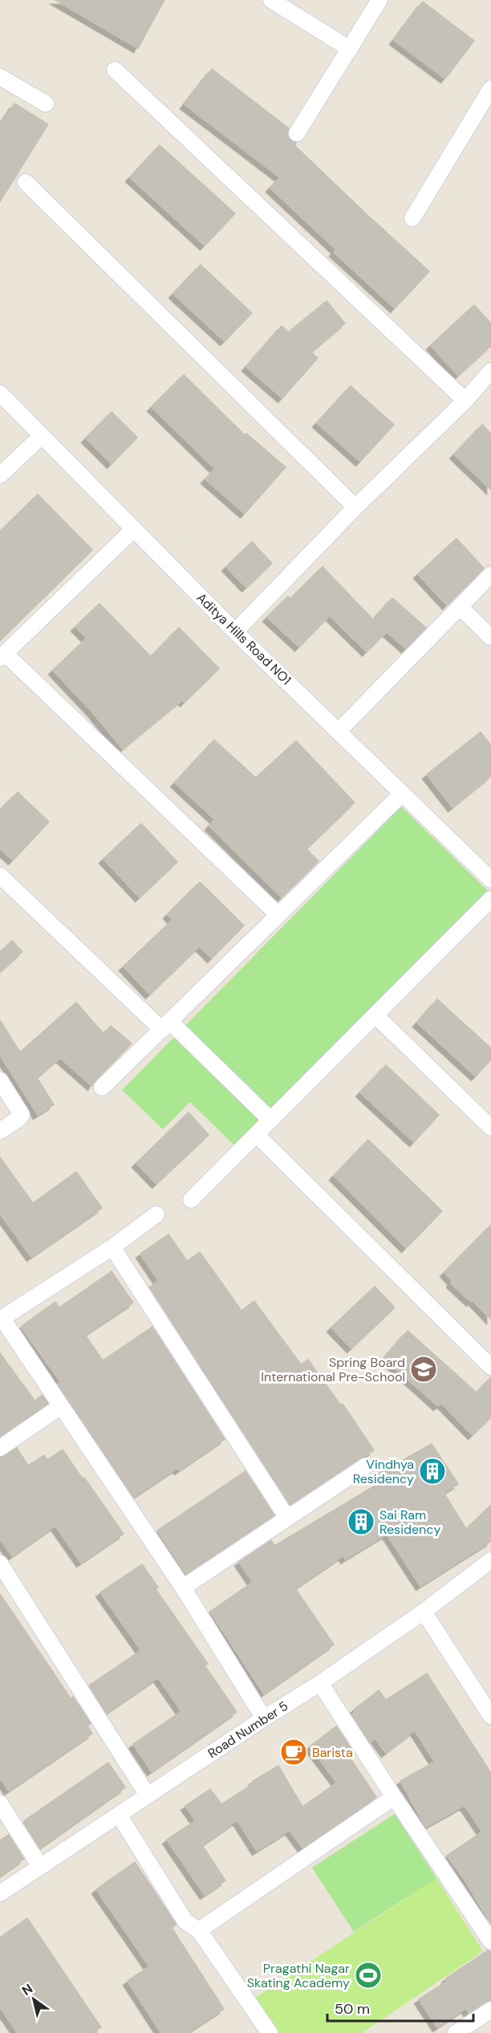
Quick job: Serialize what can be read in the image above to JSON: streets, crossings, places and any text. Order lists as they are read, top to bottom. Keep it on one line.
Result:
{"streets":{"street":["Aditya Hills Road NO1","Road Number 5"]},"places":{"school or university":["Spring Board International Pre-School"],"building":["Vindhya Residency","Sai Ram Residency"],"cafe":["Barista"],"sports":["Pragathi Nagar Skating Academy"]},"scale_bar":"50 m","north":"top left"}
